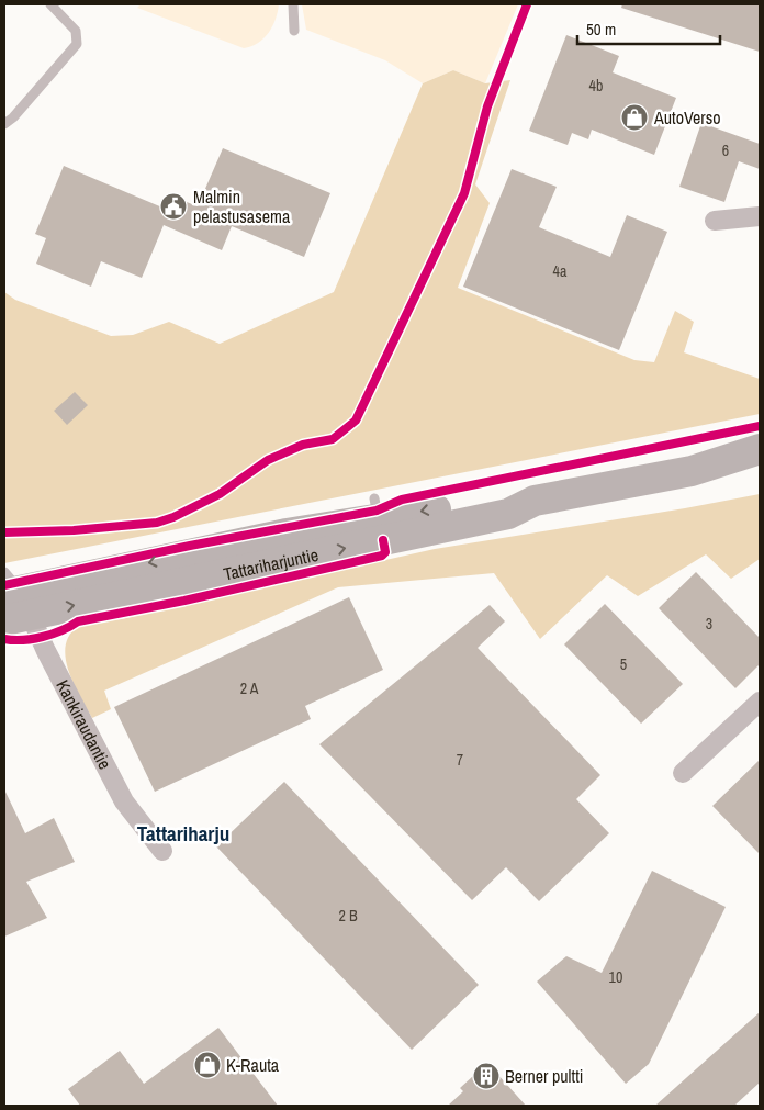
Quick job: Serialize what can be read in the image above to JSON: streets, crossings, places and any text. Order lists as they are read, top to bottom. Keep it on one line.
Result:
{"streets":{"main road":["Tattariharjuntie"],"street":["Kankiraudantie"]},"crossings":[["Tattariharjuntie","Kankiraudantie"]],"districts":["Tattariharju"],"places":{"shop":["AutoVerso","K-Rauta"],"public building":["Malmin pelastusasema"],"building":["Berner pultti"]},"house_numbers":["4b","6","4a","3","5","2 A","7","2 B","10"],"scale_bar":"50 m"}
